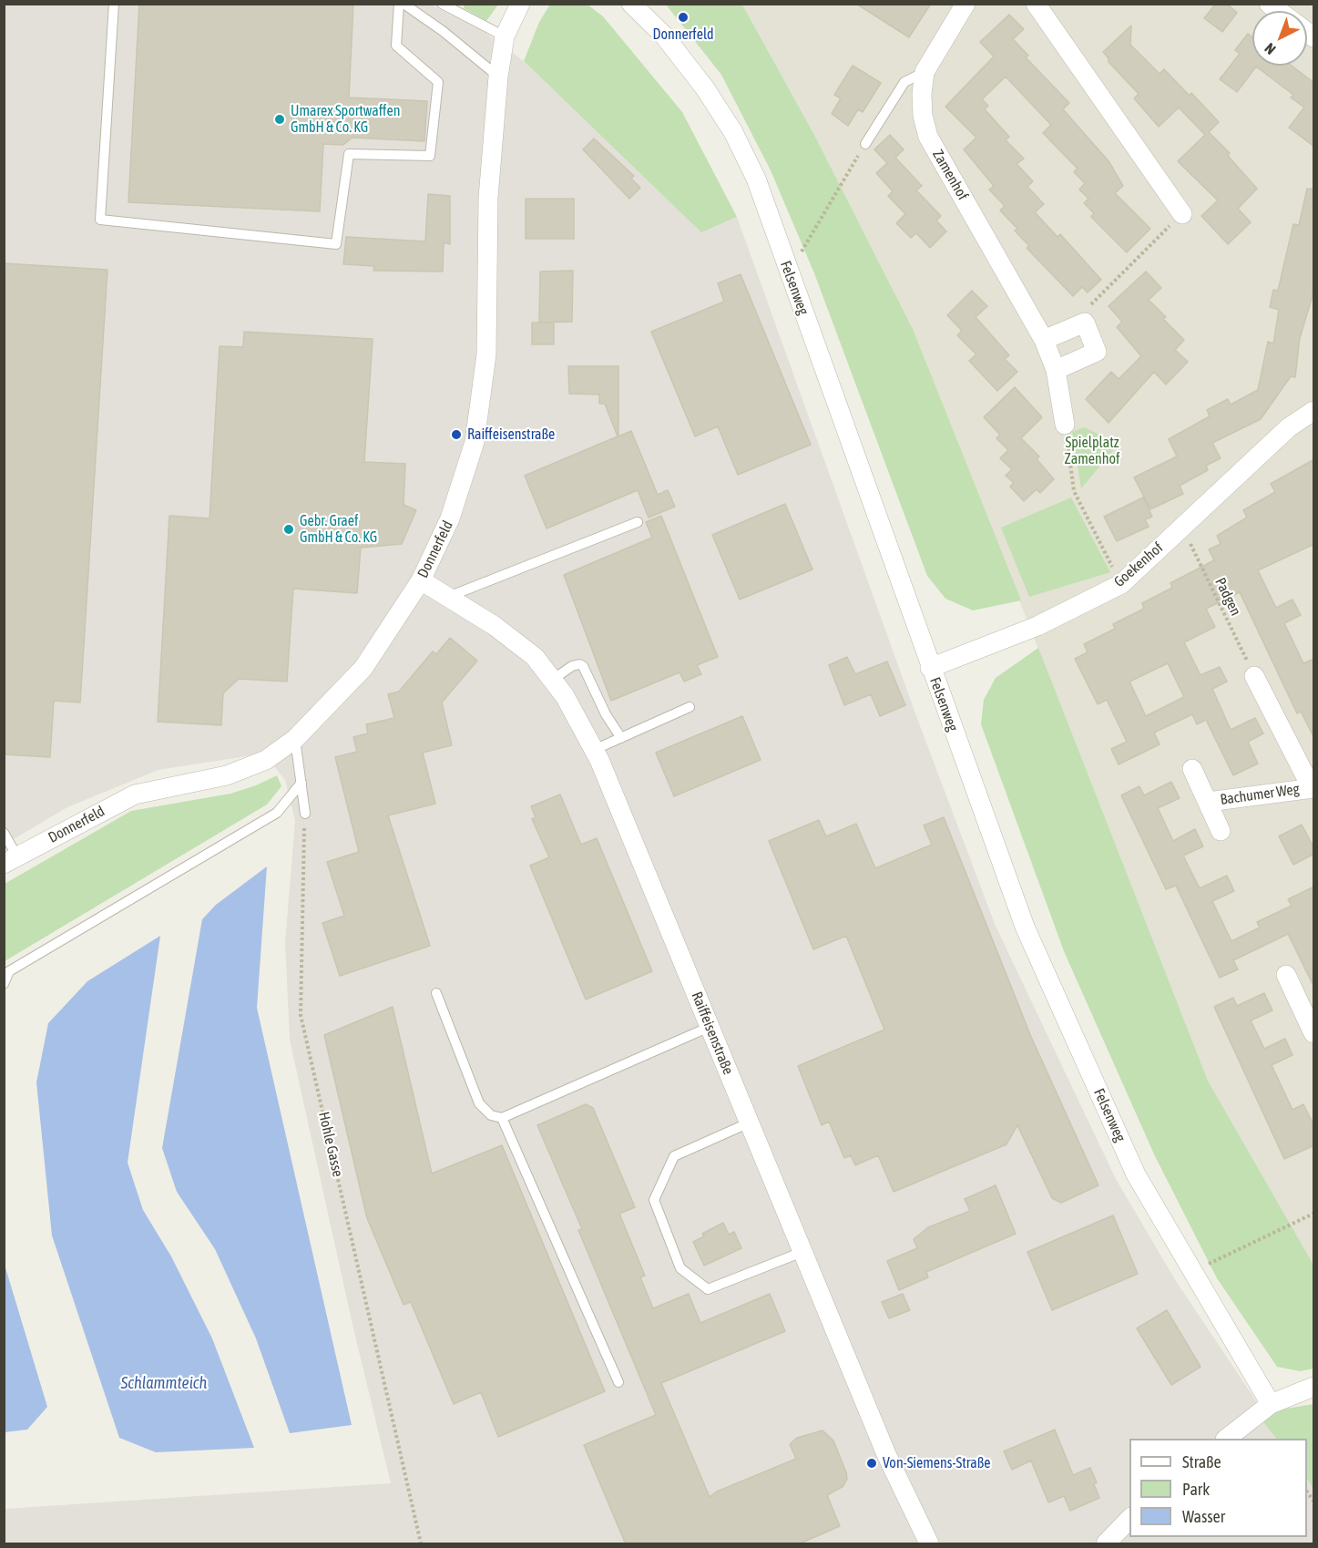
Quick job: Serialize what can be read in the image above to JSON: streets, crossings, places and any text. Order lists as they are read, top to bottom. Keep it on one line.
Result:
{"streets":{"street":["Zamenhof","Felsenweg","Donnerfeld","Goekenhof","Bachumer Weg","Raiffeisenstraße"],"path":["Padgen","Hohle Gasse"]},"crossings":[["Felsenweg","Goekenhof"],["Donnerfeld","Raiffeisenstraße"],["Goekenhof","Padgen"],["Padgen","Bachumer Weg"]],"water":["Schlammteich"],"parks":["Spielplatz Zamenhof"],"places":["Donnerfeld","Umarex Sportwaffen GmbH & Co. KG","Raiffeisenstraße","Gebr. Graef GmbH & Co. KG","Von-Siemens-Straße"],"legend":["Straße","Park","Wasser"],"north":"bottom left"}
